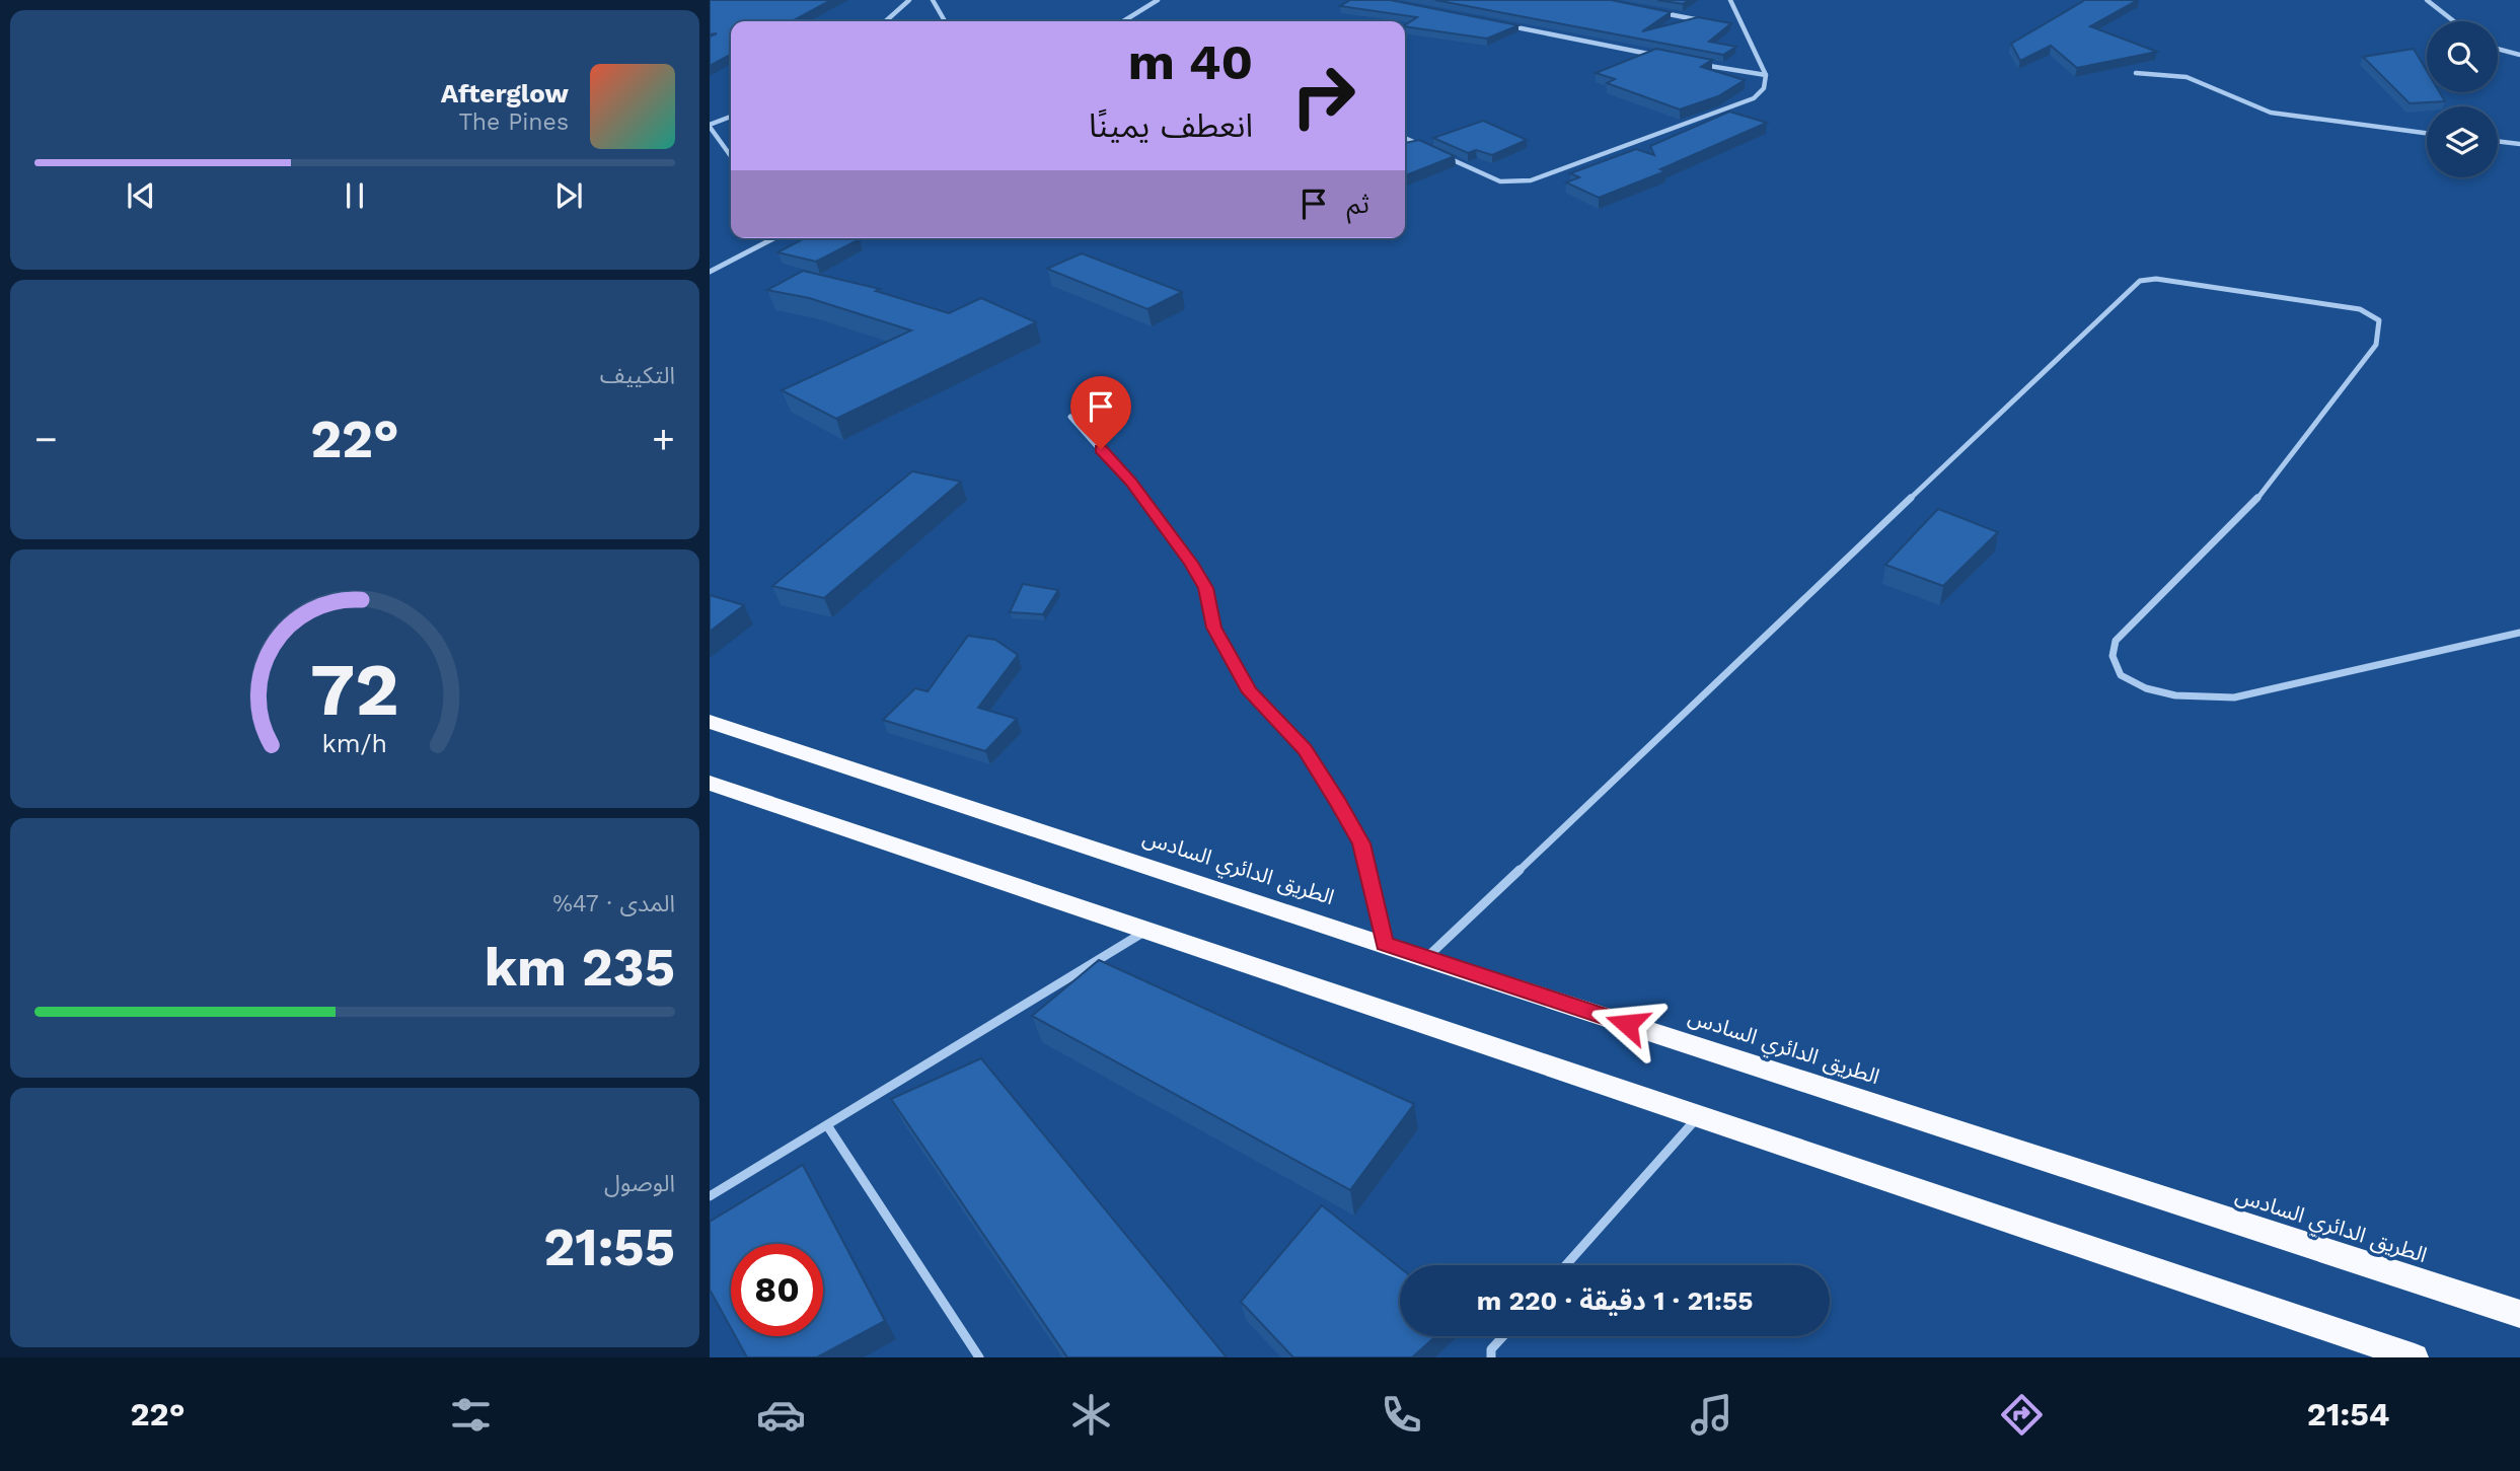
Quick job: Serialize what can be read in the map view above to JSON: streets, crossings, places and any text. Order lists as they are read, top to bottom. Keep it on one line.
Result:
{"streets":{"highway":["الطريق الدائري السادس"]},"page":{"turn":["40 m","انعطف يمينًا"],"song":["Afterglow","The Pines"],"then":"ثم","tile":["التكييف",["المدى · 47%","235 km"],["الوصول","21:55"]],"heat":["−","22°","+"],"limit":"80","trip":"21:55 · 1 دقيقة · 220 m","tabs":["21:54","22°"],"gauge":["72","km/h"]}}
